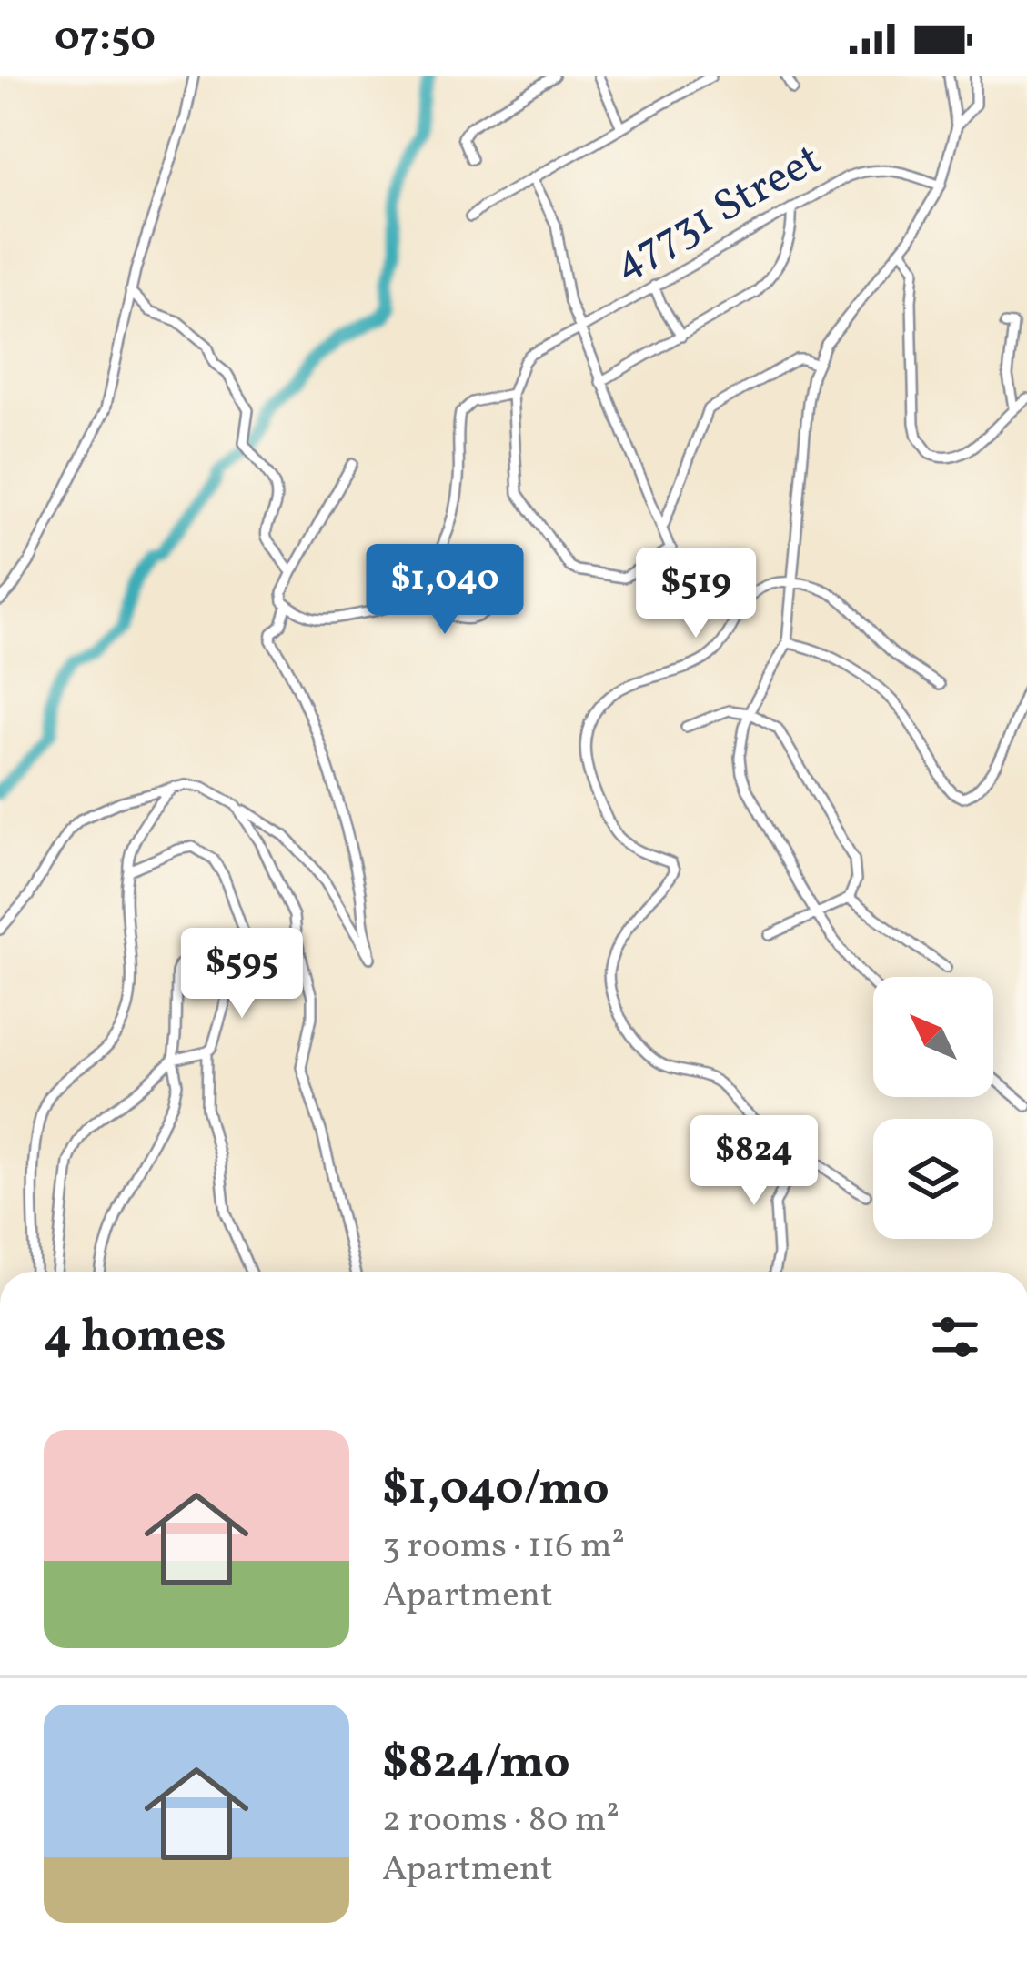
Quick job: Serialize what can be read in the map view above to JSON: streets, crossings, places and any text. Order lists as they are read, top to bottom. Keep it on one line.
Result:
{"streets":{"street":["47731 Street"]},"north":"top left","page":{"status":"07:50","price":["$1,040","$519","$595","$824"],"heading":"4 homes","list":[{"name":"$1,040/mo","note":"3 rooms · 116 m² · Apartment"},{"name":"$824/mo","note":"2 rooms · 80 m² · Apartment"}]}}
